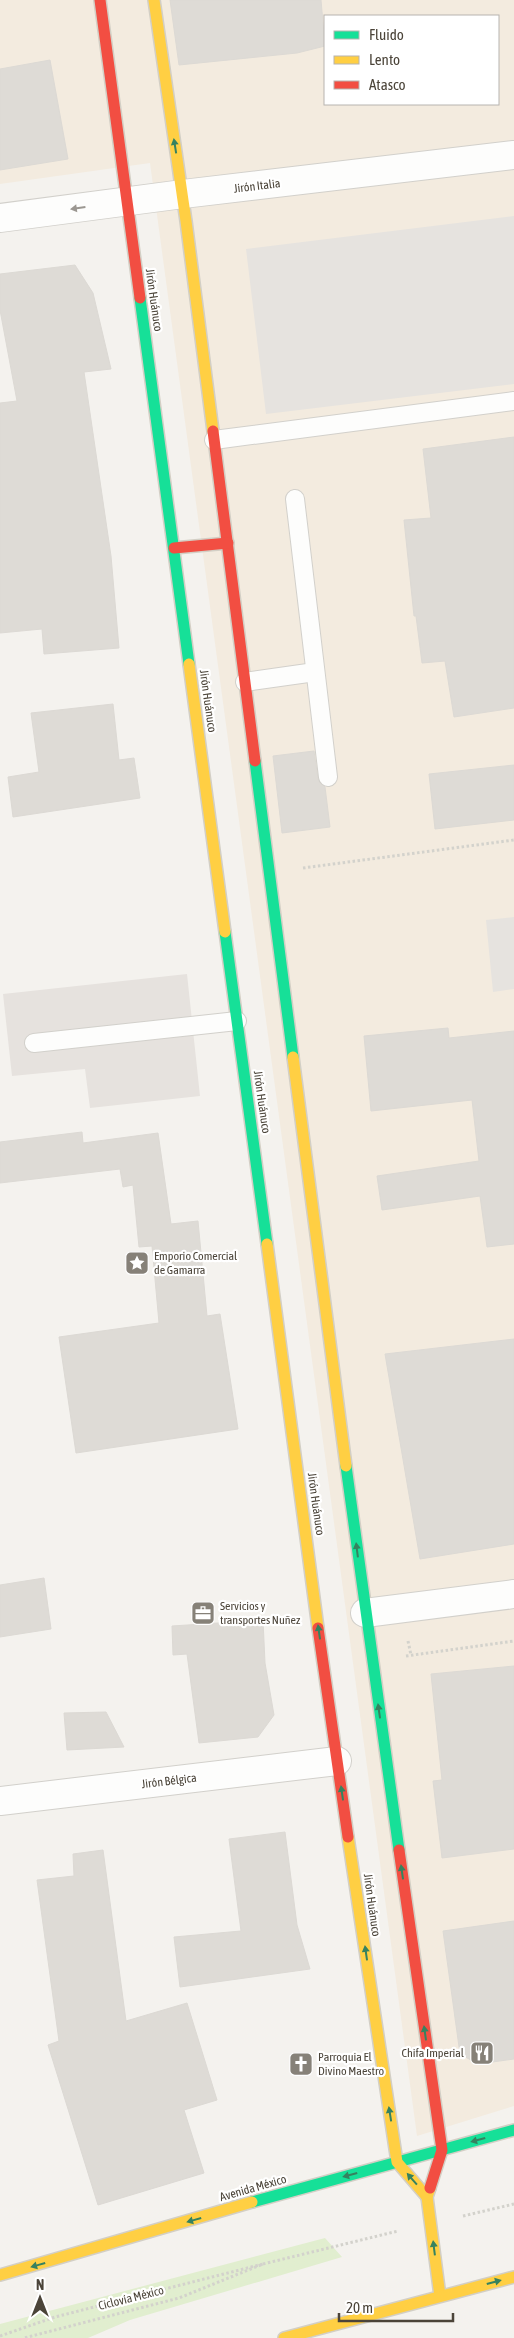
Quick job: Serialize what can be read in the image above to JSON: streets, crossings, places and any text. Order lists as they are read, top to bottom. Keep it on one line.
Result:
{"streets":{"street":["Jirón Italia","Jirón Huánuco","Jirón Bélgica","Avenida México"],"path":["Ciclovía México"]},"crossings":[["Jirón Italia","Jirón Huánuco"],["Jirón Huánuco","Jirón Bélgica"],["Jirón Huánuco","Avenida México"]],"one_way":["Avenida México"],"places":{"place":["Emporio Comercial de Gamarra"],"office":["Servicios y transportes Nuñez"],"restaurant":["Chifa Imperial"],"church":["Parroquia El Divino Maestro"]},"legend":["Fluido","Lento","Atasco"],"scale_bar":"20 m","north":"top"}
